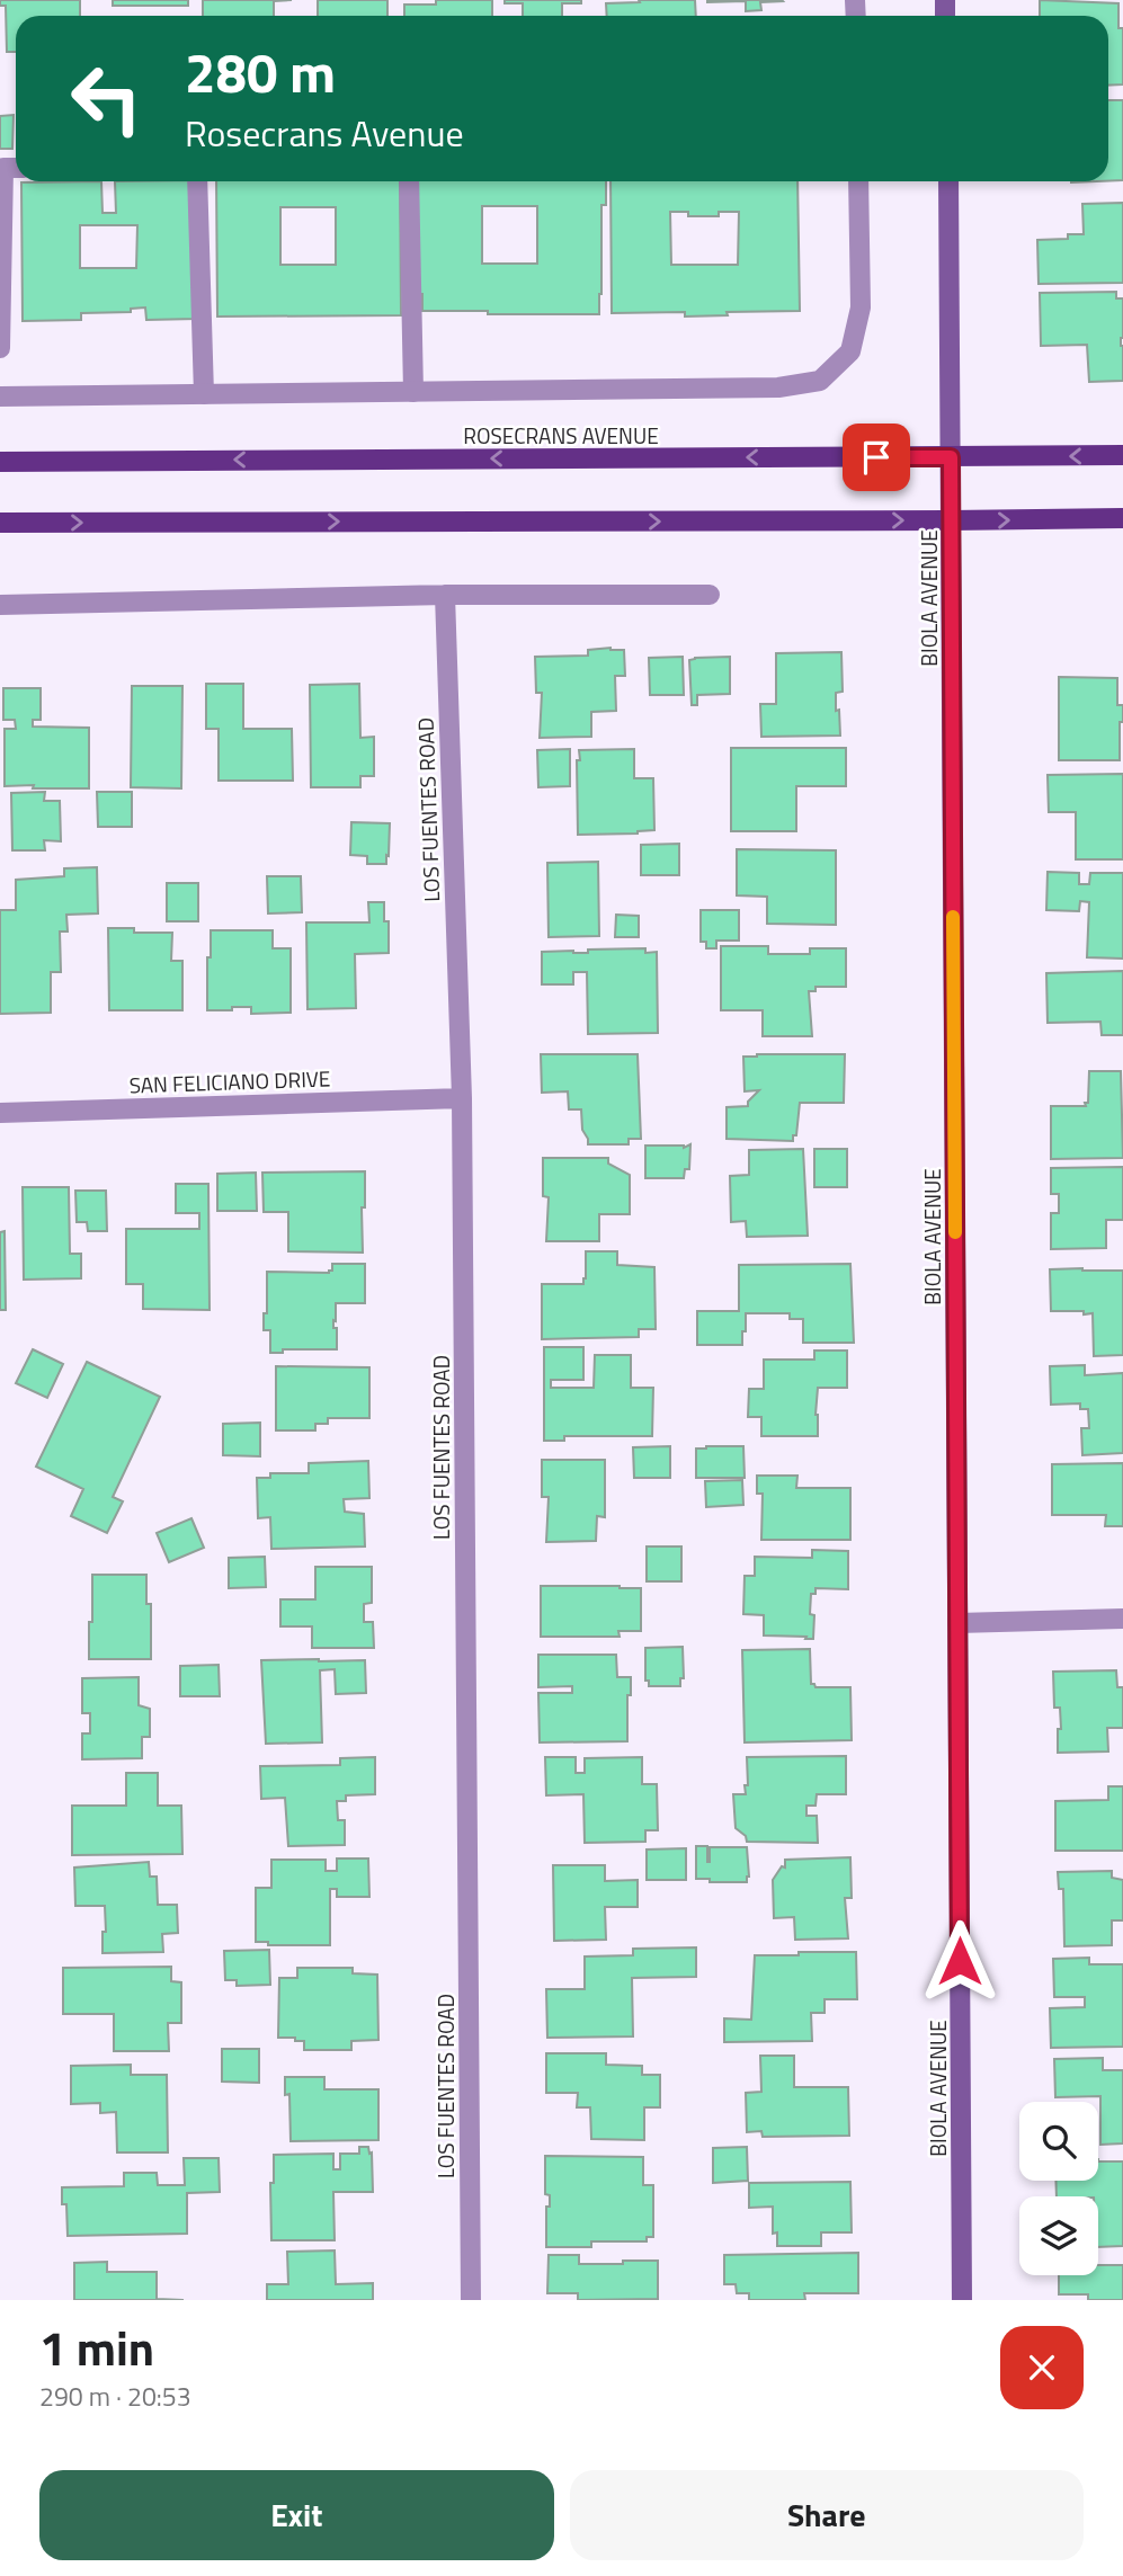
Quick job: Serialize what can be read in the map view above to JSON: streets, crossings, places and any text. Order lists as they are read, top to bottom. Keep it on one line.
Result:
{"streets":{"main road":["ROSECRANS AVENUE"],"street":["BIOLA AVENUE","LOS FUENTES ROAD","SAN FELICIANO DRIVE"]},"crossings":[["ROSECRANS AVENUE","BIOLA AVENUE"],["LOS FUENTES ROAD","SAN FELICIANO DRIVE"]],"page":{"turn":["280 m","Rosecrans Avenue"],"heading":["1 min","290 m · 20:53"],"buttons":["Exit","Share"]}}
